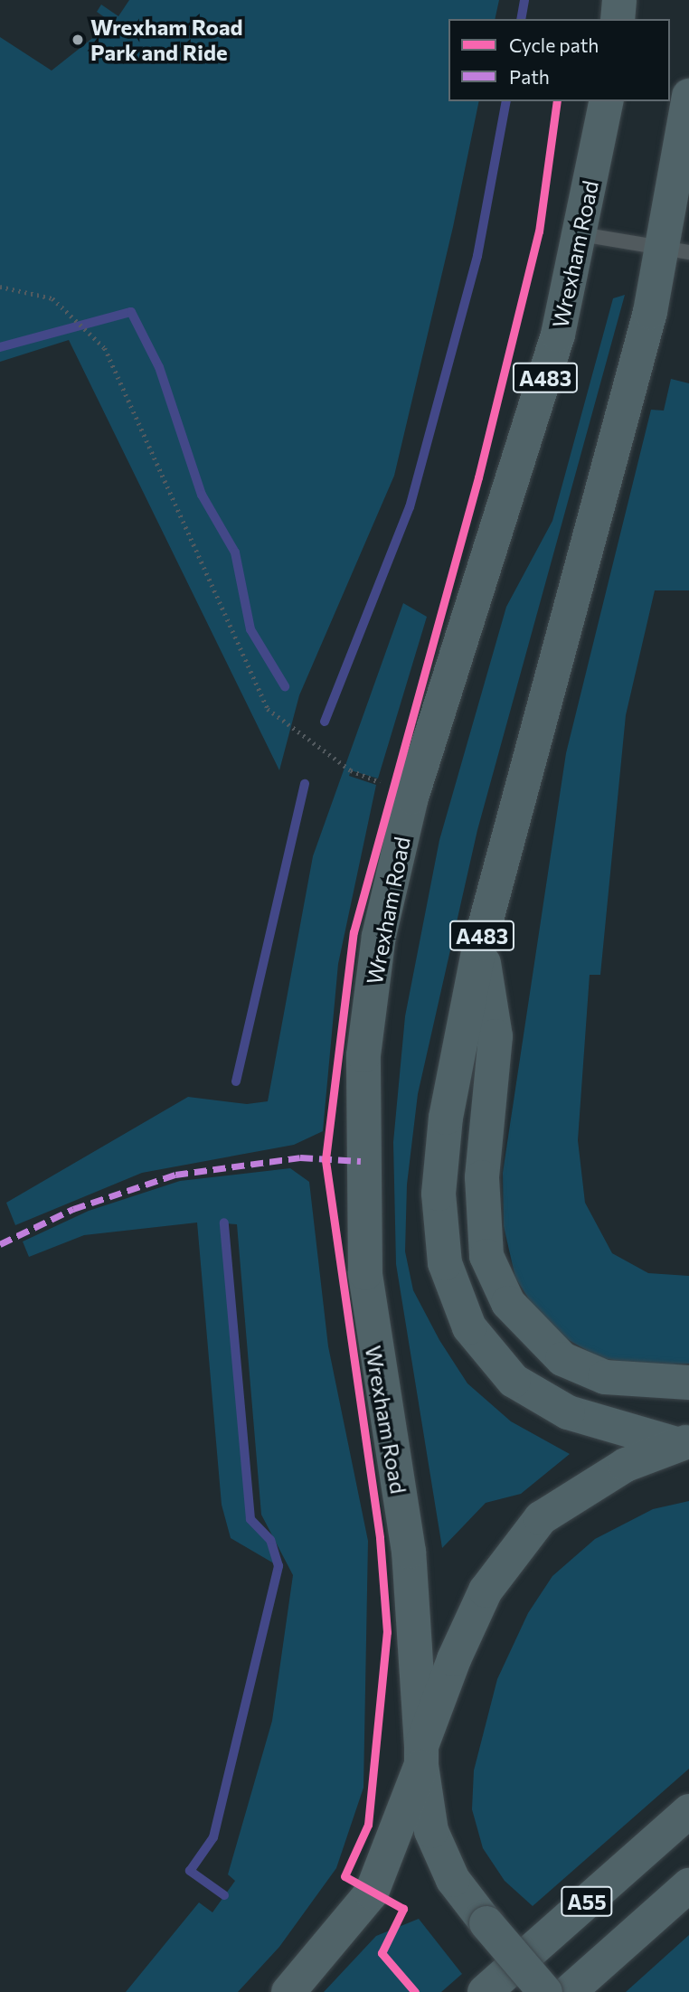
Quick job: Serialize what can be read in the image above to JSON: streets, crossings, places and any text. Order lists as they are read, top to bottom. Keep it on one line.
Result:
{"streets":{"highway":["Wrexham Road","A483","A55"]},"places":["Wrexham Road Park and Ride"],"legend":["Cycle path","Path"]}
